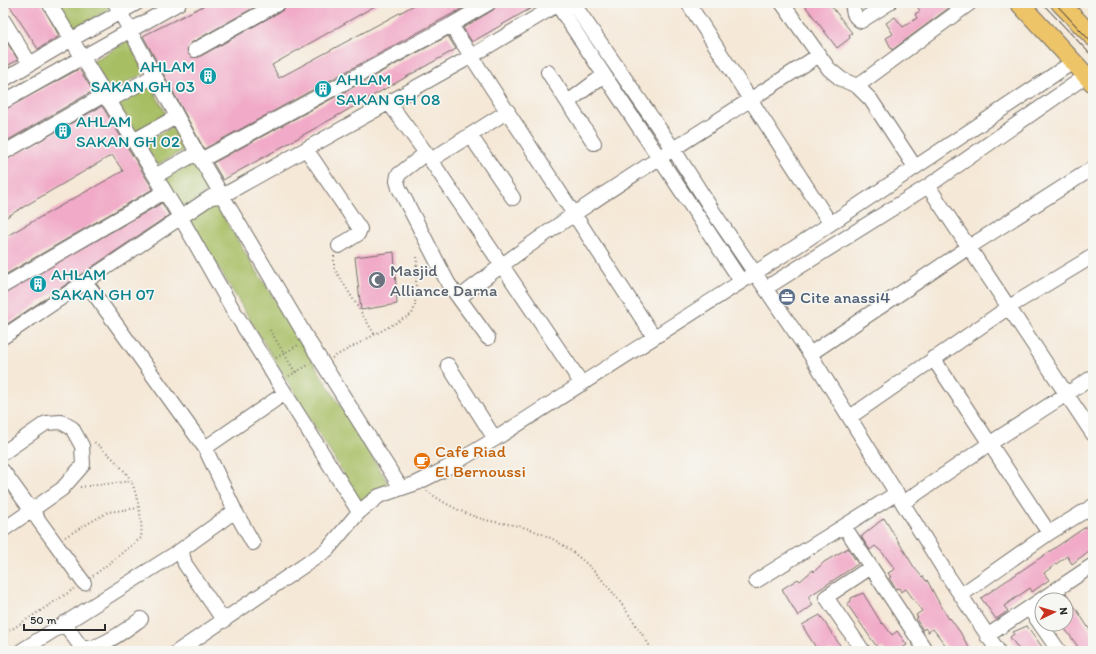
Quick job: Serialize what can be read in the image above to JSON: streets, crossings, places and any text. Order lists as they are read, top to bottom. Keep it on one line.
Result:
{"places":{"building":["AHLAM SAKAN GH 03","AHLAM SAKAN GH 08","AHLAM SAKAN GH 02","AHLAM SAKAN GH 07"],"mosque":["Masjid Alliance Darna"],"office":["Cite anassi4"],"cafe":["Cafe Riad El Bernoussi"]},"scale_bar":"50 m","north":"right"}
